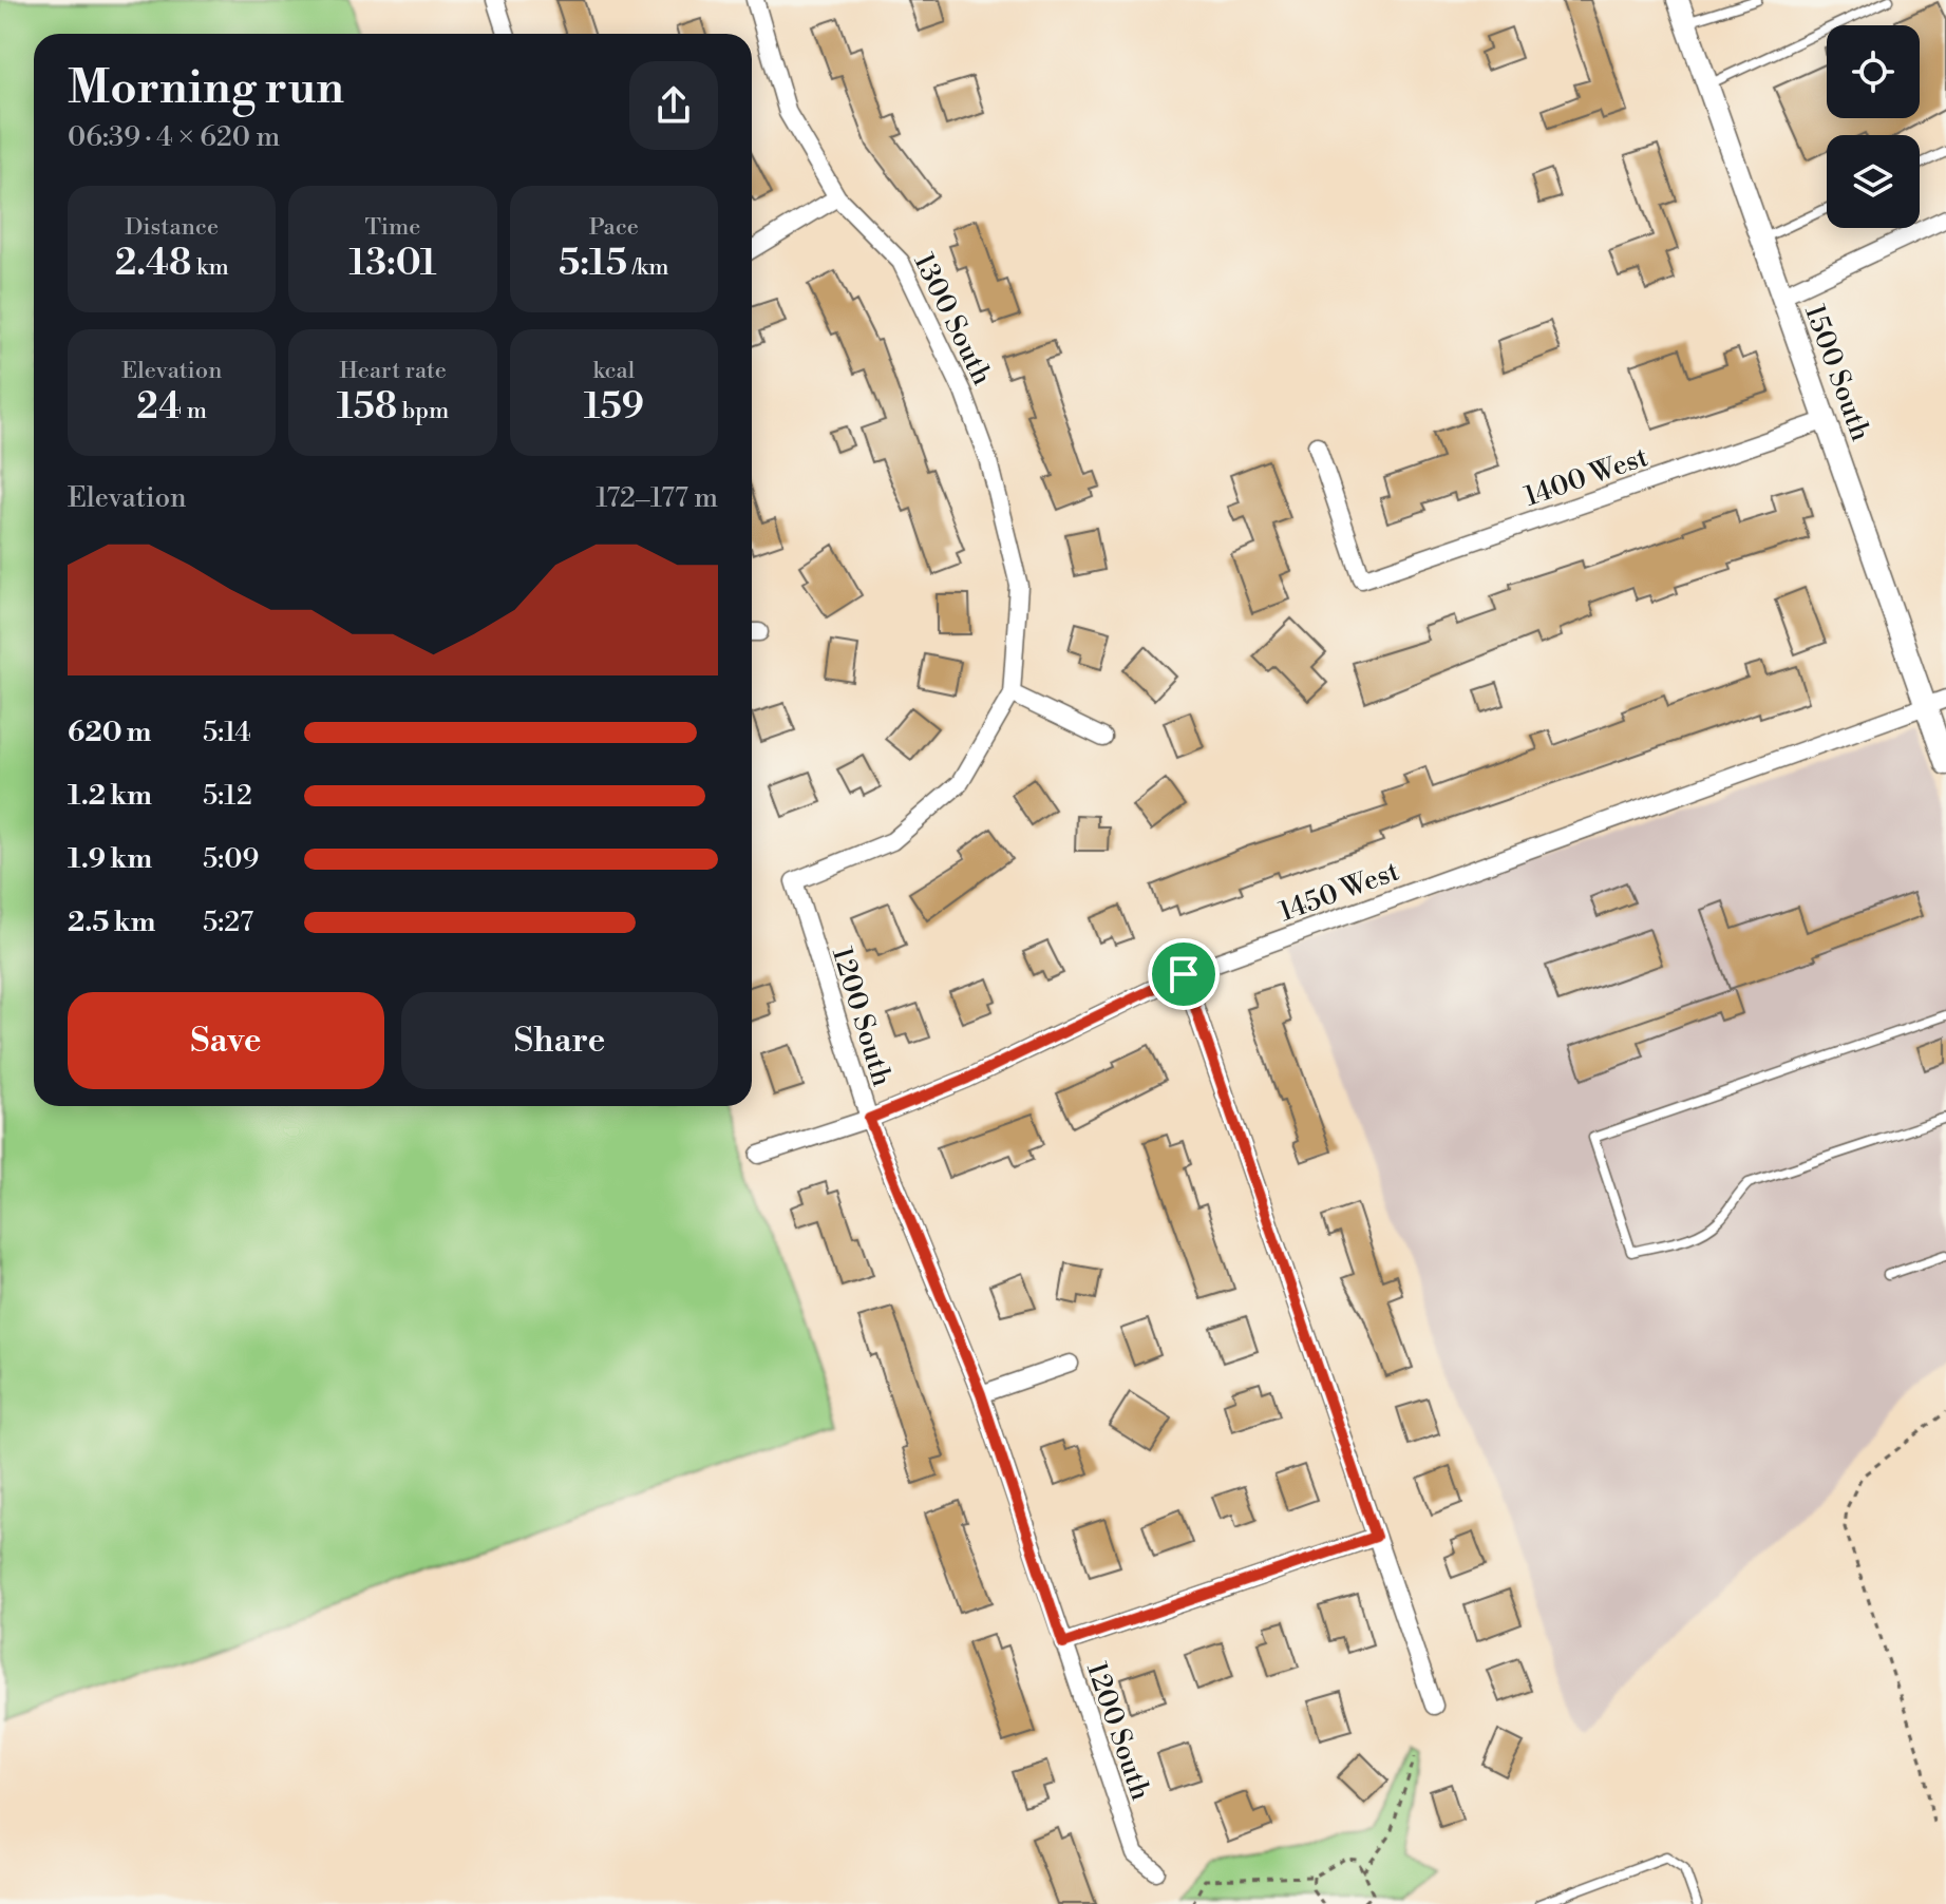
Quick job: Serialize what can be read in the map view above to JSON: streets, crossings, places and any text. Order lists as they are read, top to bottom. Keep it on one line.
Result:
{"streets":{"street":["1300 South","1500 South","1400 West","1450 West","1200 South"]},"crossings":[["1300 South","1200 South"],["1500 South","1400 West"],["1500 South","1450 West"],["1450 West","1200 South"]],"page":{"heading":["Morning run","06:39 · 4 × 620 m"],"stats":[["Distance","2.48 km"],["Time","13:01"],["Pace","5:15 /km"],["Elevation","24 m"],["Heart rate","158 bpm"],["kcal","159"]],"chart":["Elevation","172–177 m"],"list":[{"name":"620 m","note":"5:14"},{"name":"1.2 km","note":"5:12"},{"name":"1.9 km","note":"5:09"},{"name":"2.5 km","note":"5:27"}],"buttons":["Save","Share"]}}
